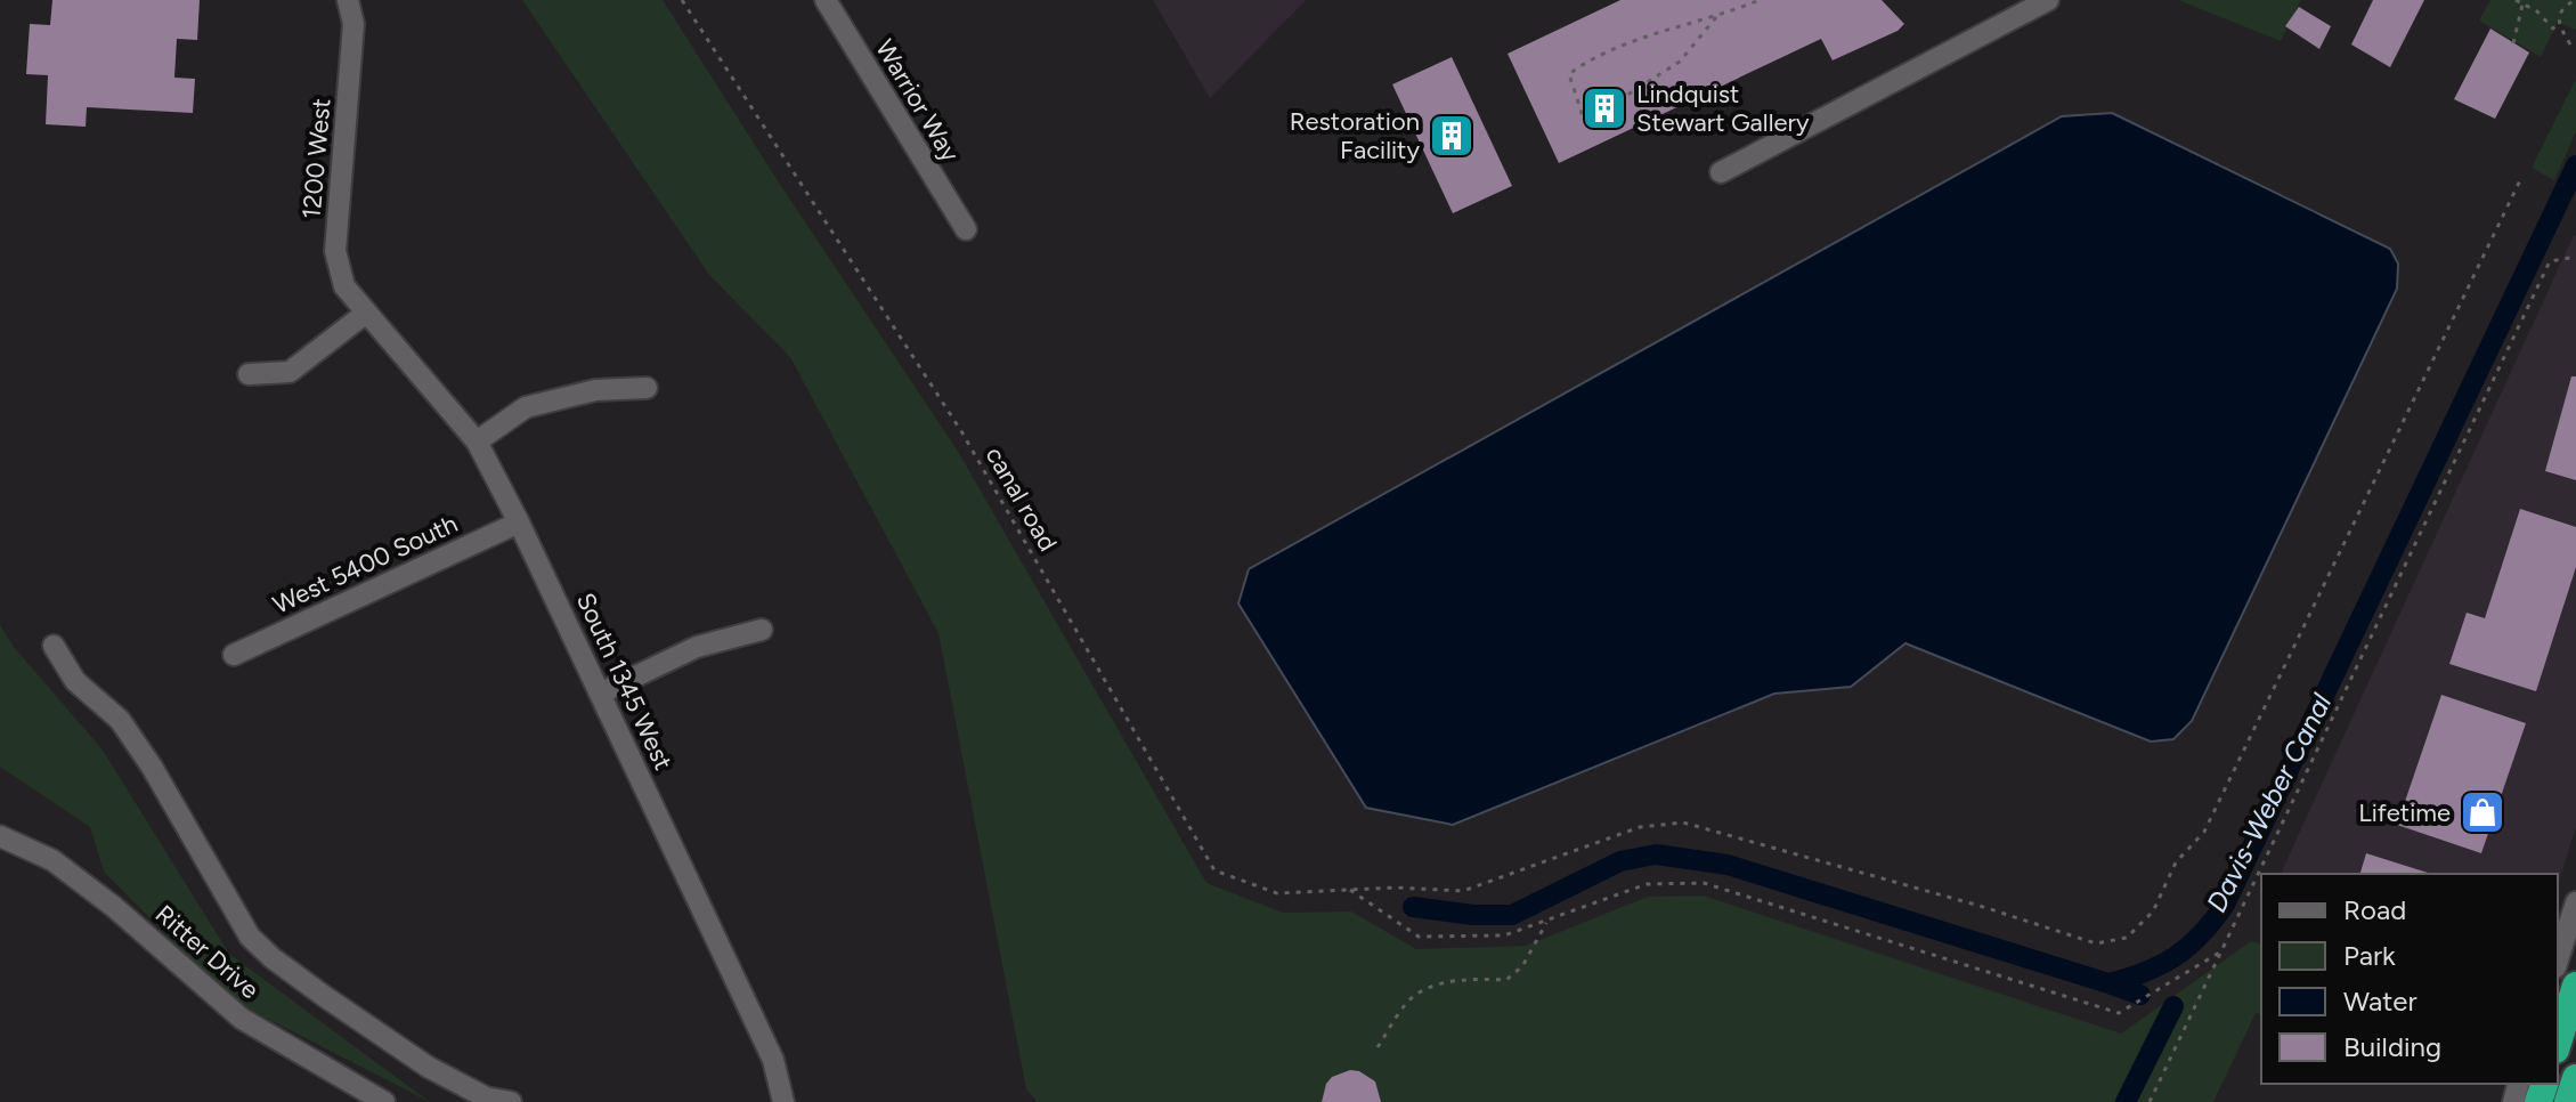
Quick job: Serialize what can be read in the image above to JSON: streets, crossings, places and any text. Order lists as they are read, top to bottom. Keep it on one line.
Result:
{"streets":{"street":["Warrior Way","1200 West","West 5400 South","South 1345 West","Ritter Drive"],"path":["canal road"]},"crossings":[["1200 West","South 1345 West"],["West 5400 South","South 1345 West"]],"water":["Davis-Weber Canal"],"places":{"building":["Lindquist Stewart Gallery","Restoration Facility"],"shop":["Lifetime"]},"legend":["Road","Park","Water","Building"]}
